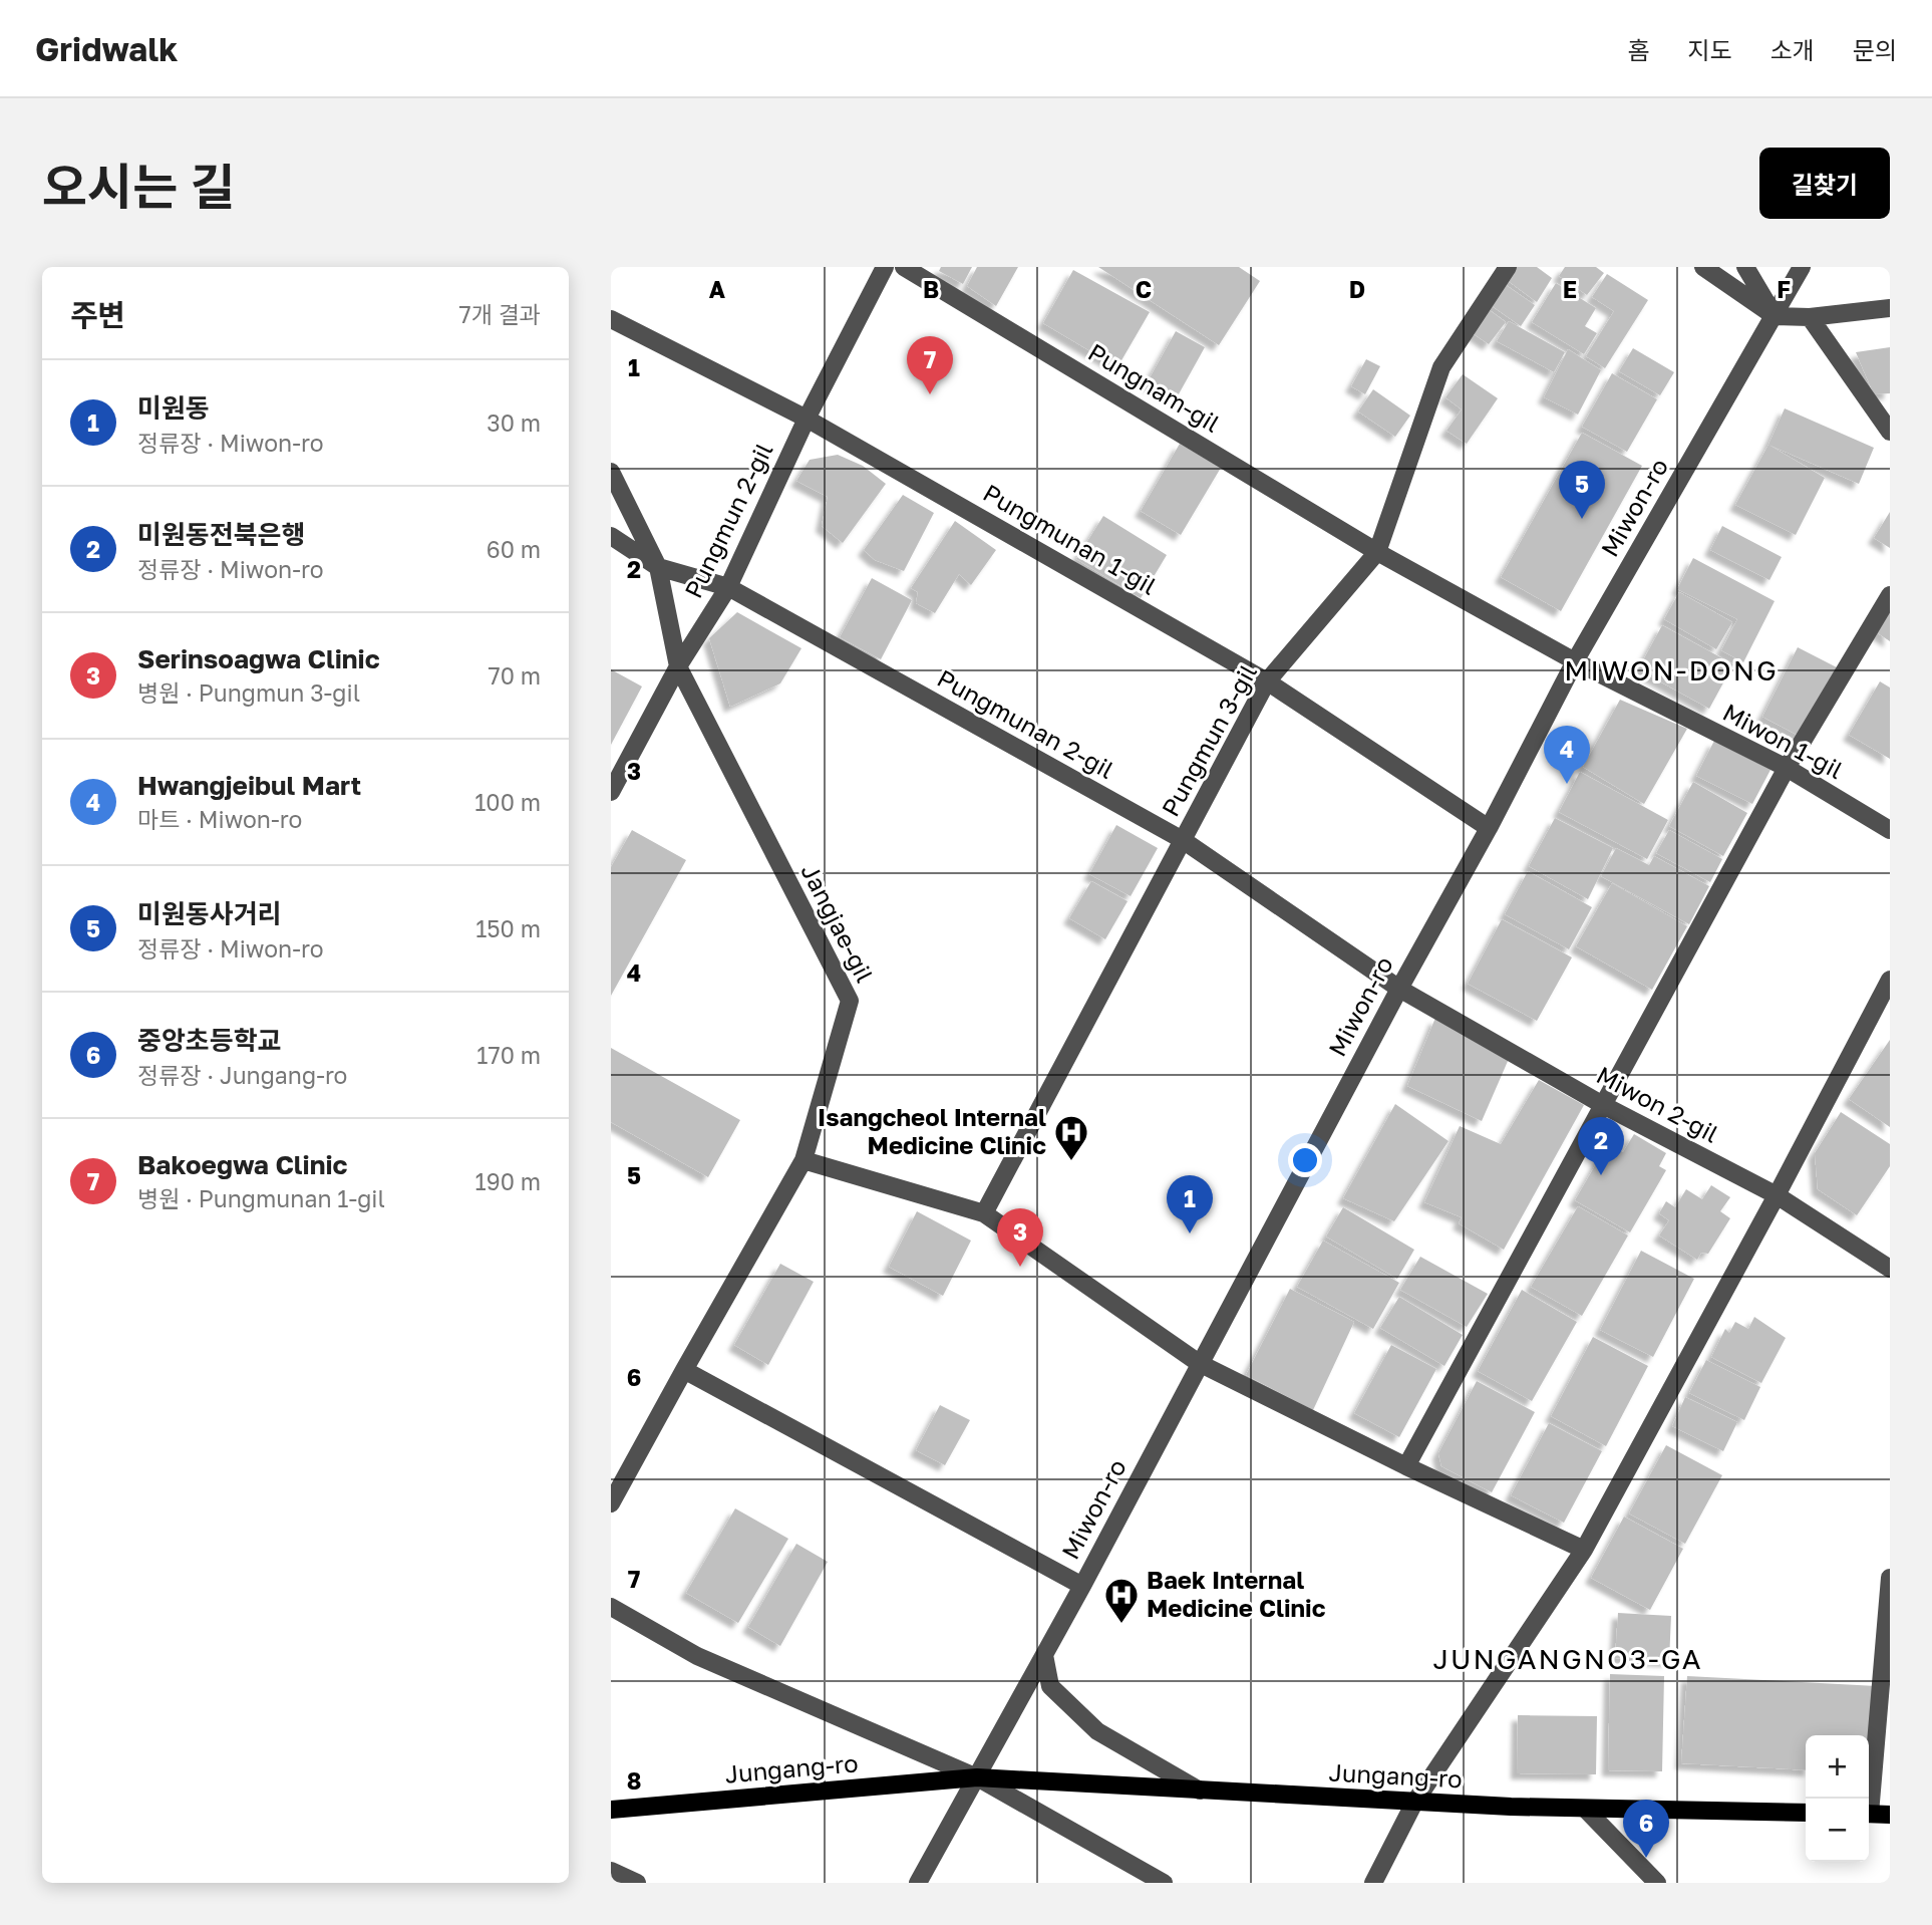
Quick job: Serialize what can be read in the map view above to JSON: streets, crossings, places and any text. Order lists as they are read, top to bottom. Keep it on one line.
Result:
{"streets":{"main road":["Jungang-ro"],"street":["Pungnam-gil","Miwon-ro","Pungmun 2-gil","Pungmunan 1-gil","Pungmunan 2-gil","Pungmun 3-gil","Miwon 1-gil","Jangjae-gil","Miwon 2-gil"]},"crossings":[["Pungnam-gil","Miwon-ro"],["Pungnam-gil","Pungmun 3-gil"],["Pungnam-gil","Miwon 1-gil"],["Miwon-ro","Pungmunan 1-gil"],["Miwon-ro","Pungmunan 2-gil"],["Miwon-ro","Miwon 1-gil"],["Miwon-ro","Miwon 2-gil"],["Miwon-ro","Jungang-ro"],["Pungmun 2-gil","Pungmunan 1-gil"],["Pungmun 2-gil","Pungmunan 2-gil"],["Pungmun 2-gil","Jangjae-gil"],["Pungmunan 1-gil","Pungmun 3-gil"],["Pungmunan 2-gil","Pungmun 3-gil"],["Pungmunan 2-gil","Jangjae-gil"],["Pungmunan 2-gil","Miwon 2-gil"]],"districts":["MIWON-DONG","JUNGANGNO3-GA"],"places":{"hospital":["Isangcheol Internal Medicine Clinic","Baek Internal Medicine Clinic"]},"page":{"header":"Gridwalk","nav":["홈","지도","소개","문의"],"title":"오시는 길","buttons":"길찾기","heading":["주변","7개 결과"],"pins":["7","5","4","2","1","3","6"],"list":[{"mark":"1","name":"미원동","note":"정류장 · Miwon-ro","value":"30 m"},{"mark":"2","name":"미원동전북은행","note":"정류장 · Miwon-ro","value":"60 m"},{"mark":"3","name":"Serinsoagwa Clinic","note":"병원 · Pungmun 3-gil","value":"70 m"},{"mark":"4","name":"Hwangjeibul Mart","note":"마트 · Miwon-ro","value":"100 m"},{"mark":"5","name":"미원동사거리","note":"정류장 · Miwon-ro","value":"150 m"},{"mark":"6","name":"중앙초등학교","note":"정류장 · Jungang-ro","value":"170 m"},{"mark":"7","name":"Bakoegwa Clinic","note":"병원 · Pungmunan 1-gil","value":"190 m"}],"map_buttons":["+","−"]},"grid":{"columns":["A","B","C","D","E","F"],"rows":["1","2","3","4","5","6","7","8"]}}
